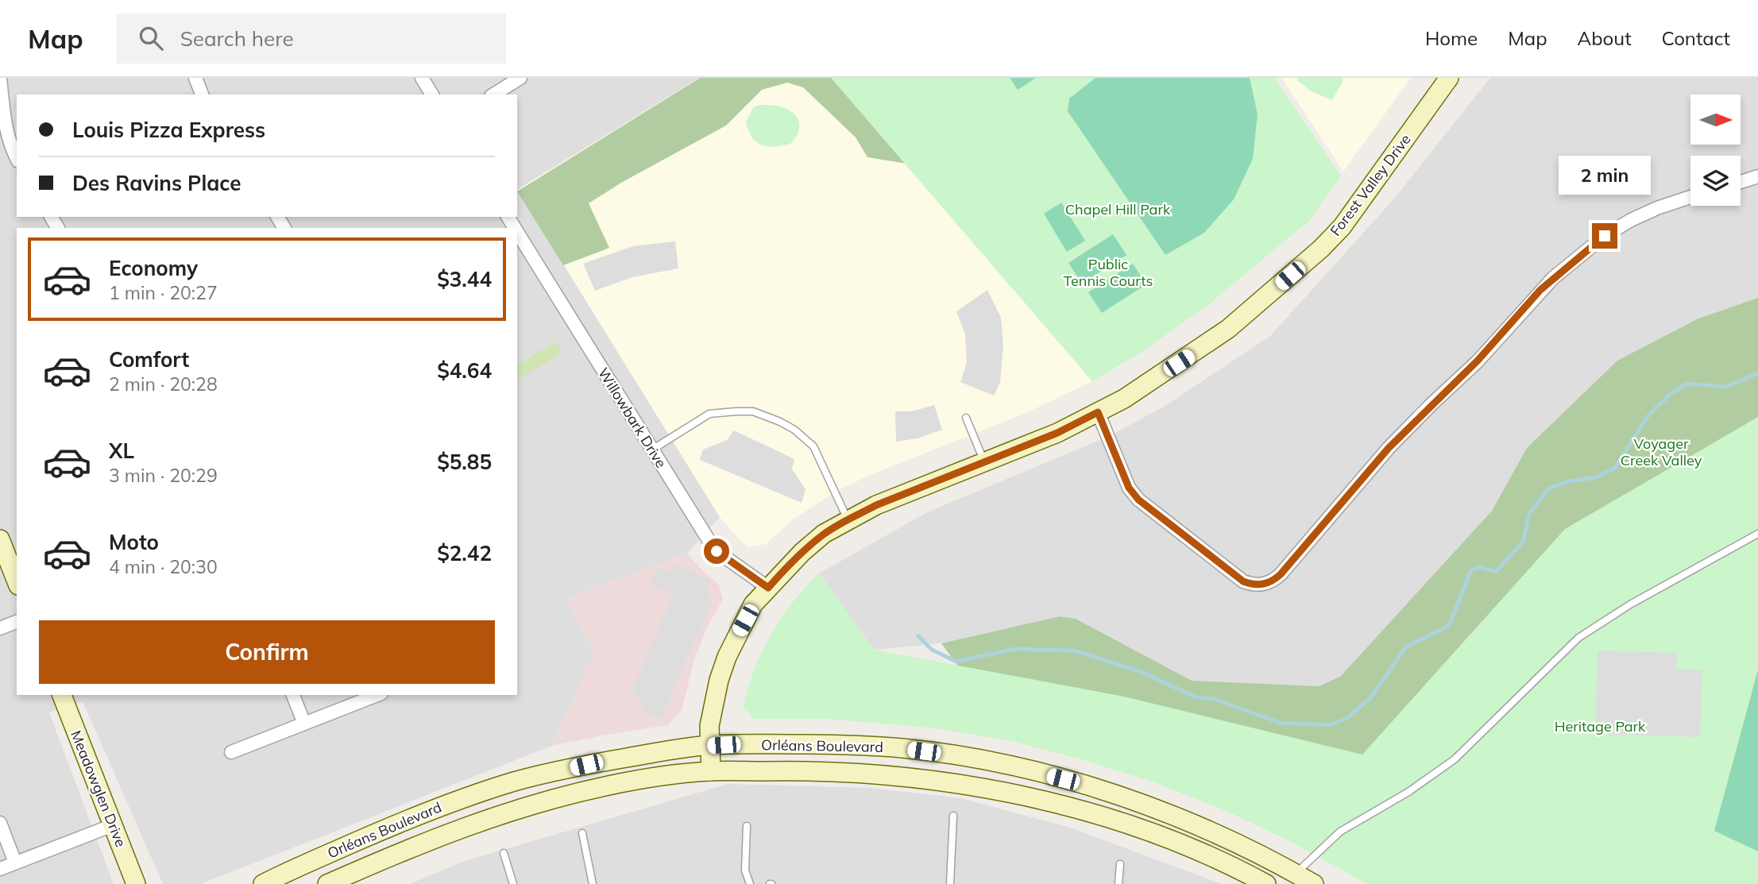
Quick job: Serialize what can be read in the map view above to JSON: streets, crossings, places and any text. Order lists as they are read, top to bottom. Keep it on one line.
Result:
{"streets":{"main road":["Forest Valley Drive","Orléans Boulevard","Meadowglen Drive"],"street":["Willowbark Drive"]},"crossings":[["Forest Valley Drive","Willowbark Drive"],["Forest Valley Drive","Orléans Boulevard"]],"parks":["Chapel Hill Park","Public Tennis Courts","Voyager Creek Valley","Heritage Park"],"north":"right","page":{"header":"Map","search":"Search here","nav":["Home","Map","About","Contact"],"banner":["Louis Pizza Express","Des Ravins Place"],"bubble":"2 min","list":[{"name":"Economy","note":"1 min · 20:27","value":"$3.44"},{"name":"Comfort","note":"2 min · 20:28","value":"$4.64"},{"name":"XL","note":"3 min · 20:29","value":"$5.85"},{"name":"Moto","note":"4 min · 20:30","value":"$2.42"}],"buttons":"Confirm"}}
